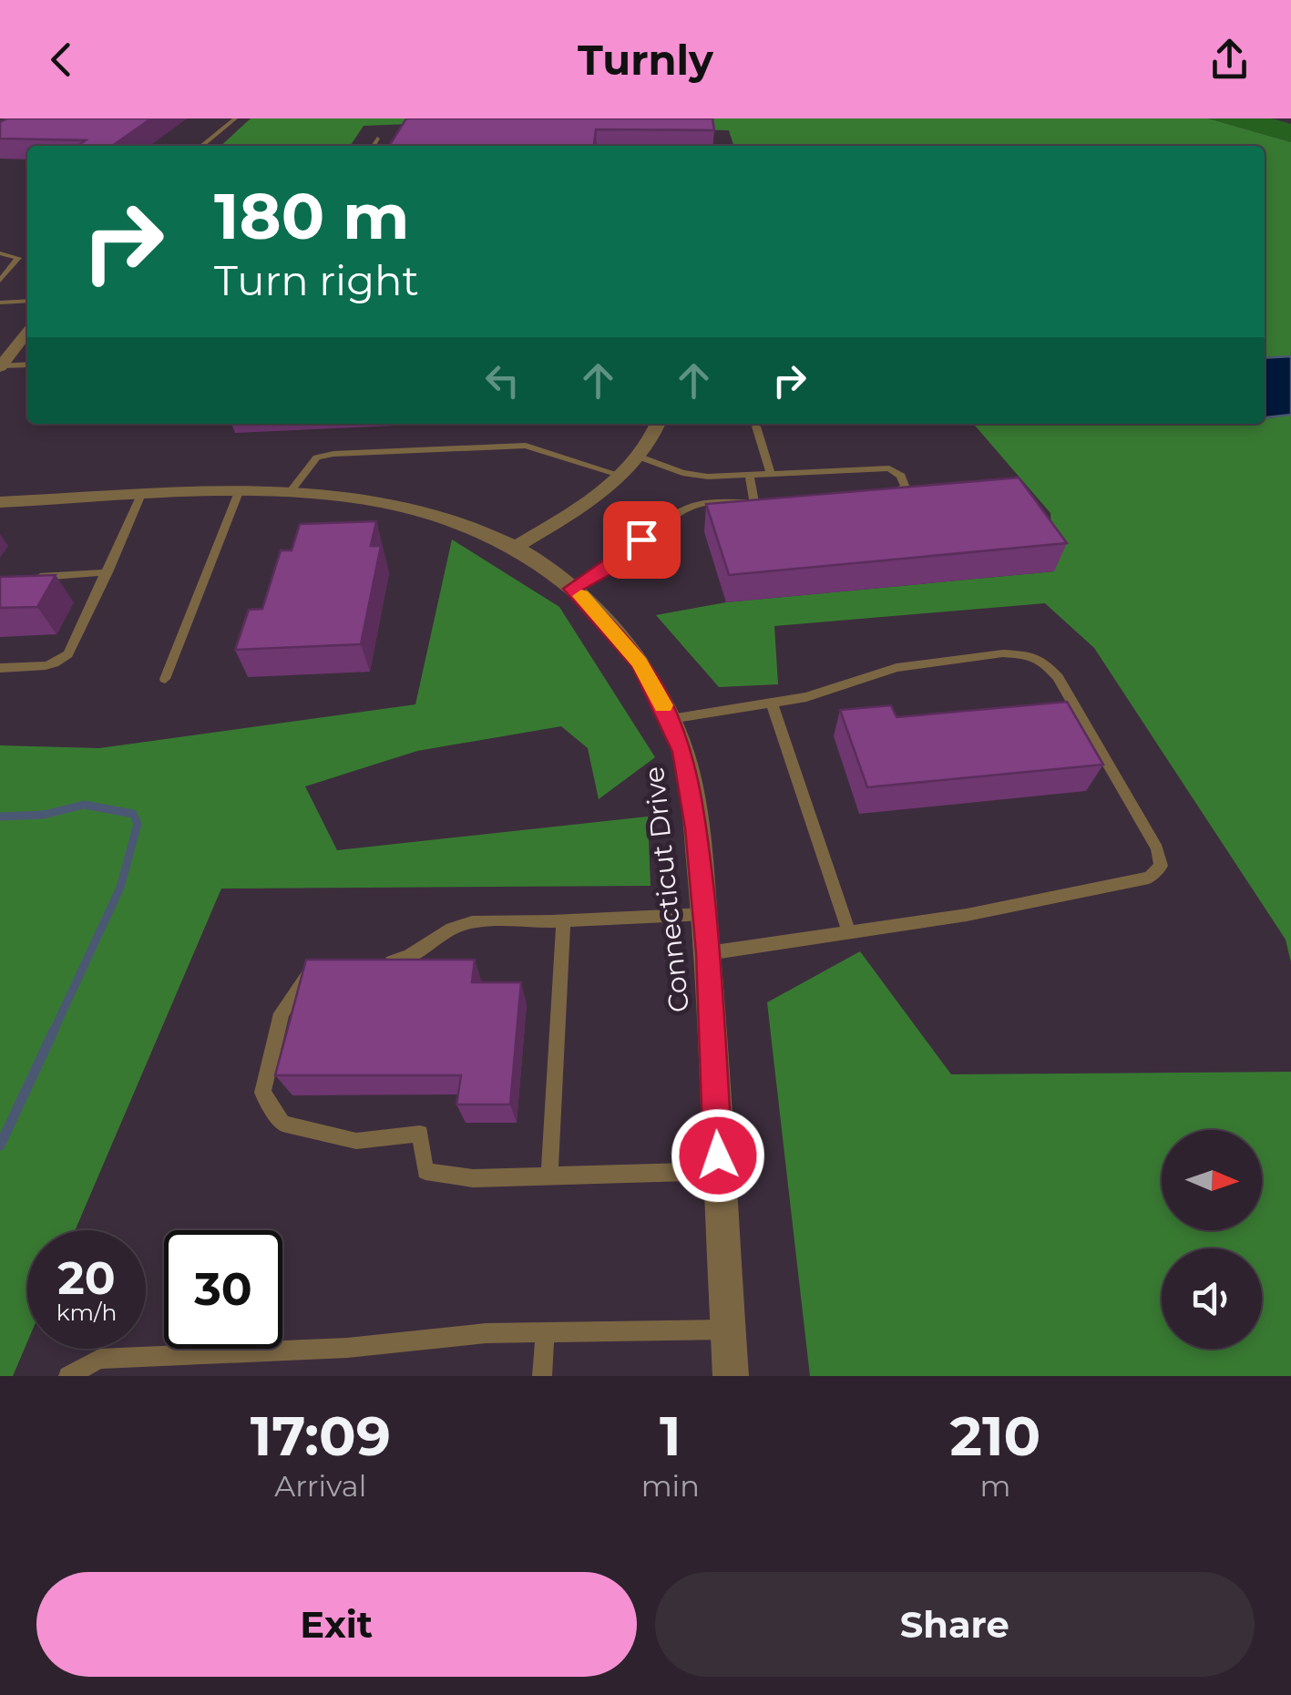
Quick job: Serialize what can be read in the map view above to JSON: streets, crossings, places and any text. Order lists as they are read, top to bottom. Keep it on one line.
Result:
{"streets":{"street":["Connecticut Drive"]},"north":"right","page":{"header":"Turnly","turn":["180 m","Turn right"],"speed":"20 km/h","limit":"30","eta":["17:09","Arrival","1","min","210","m"],"buttons":["Exit","Share"]}}
